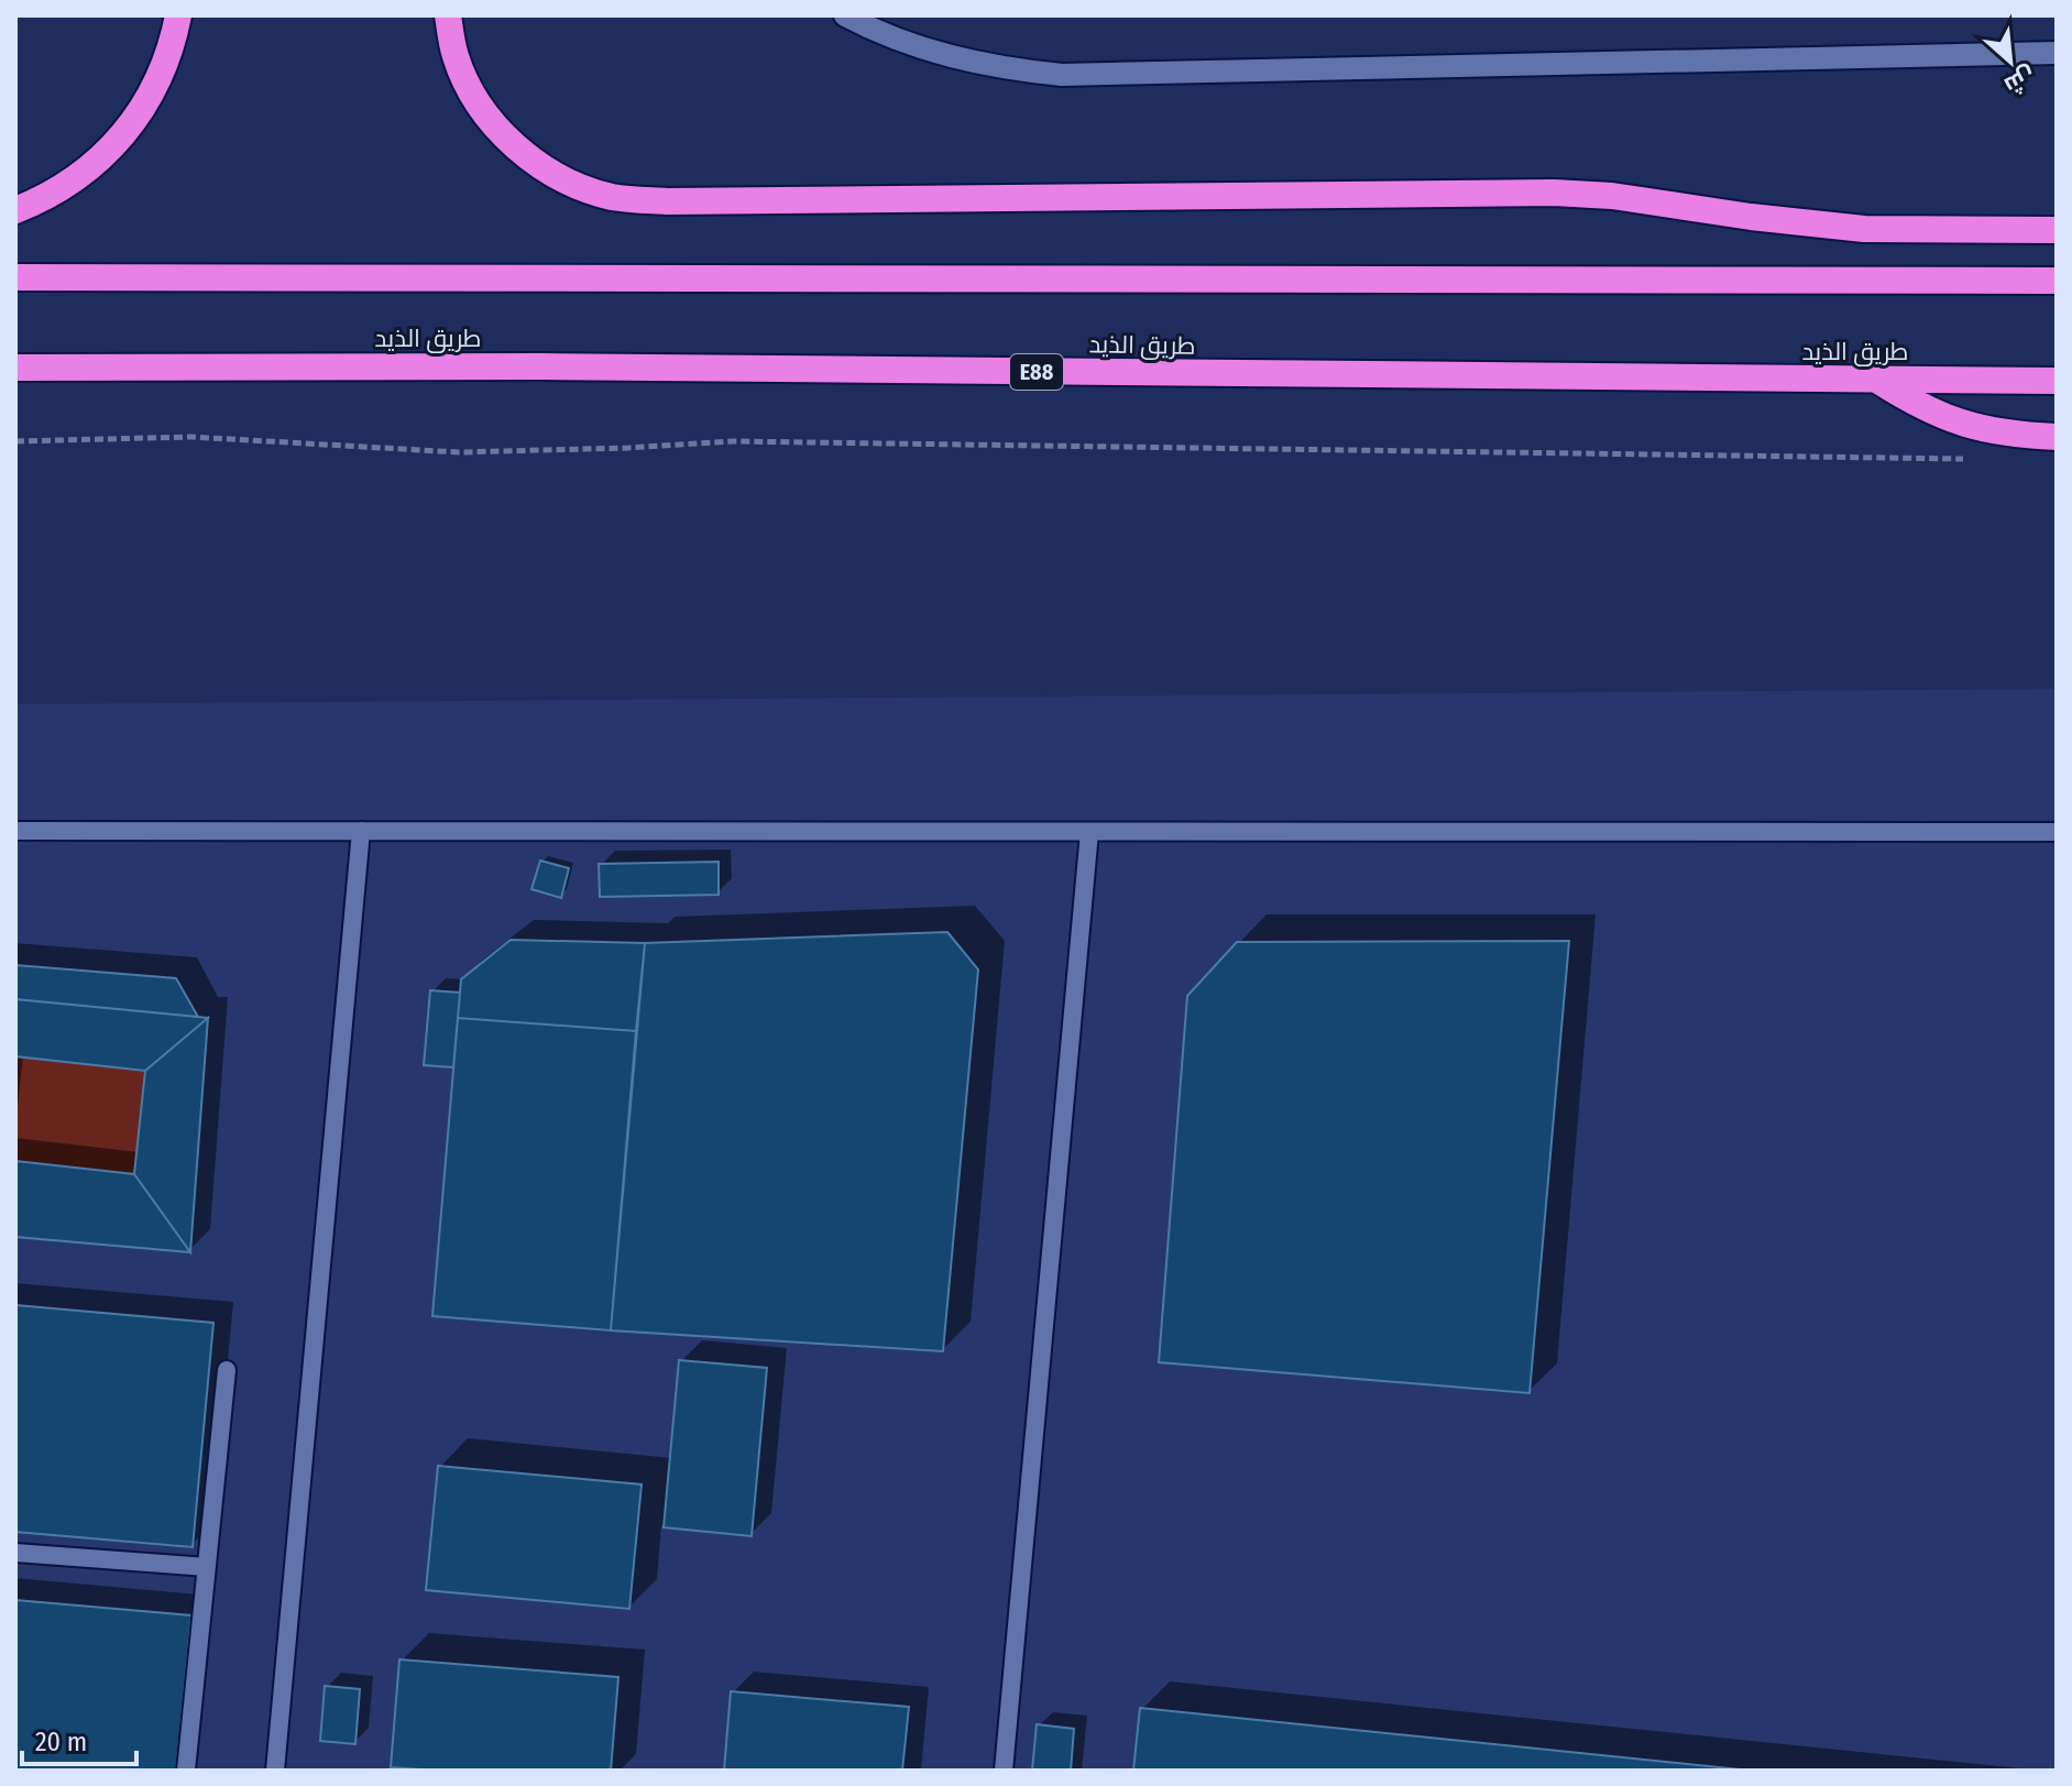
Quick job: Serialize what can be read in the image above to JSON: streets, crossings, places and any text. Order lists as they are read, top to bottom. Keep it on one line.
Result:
{"streets":{"highway":["طريق الذيد","E88"]},"scale_bar":"20 m","north":"bottom right"}
